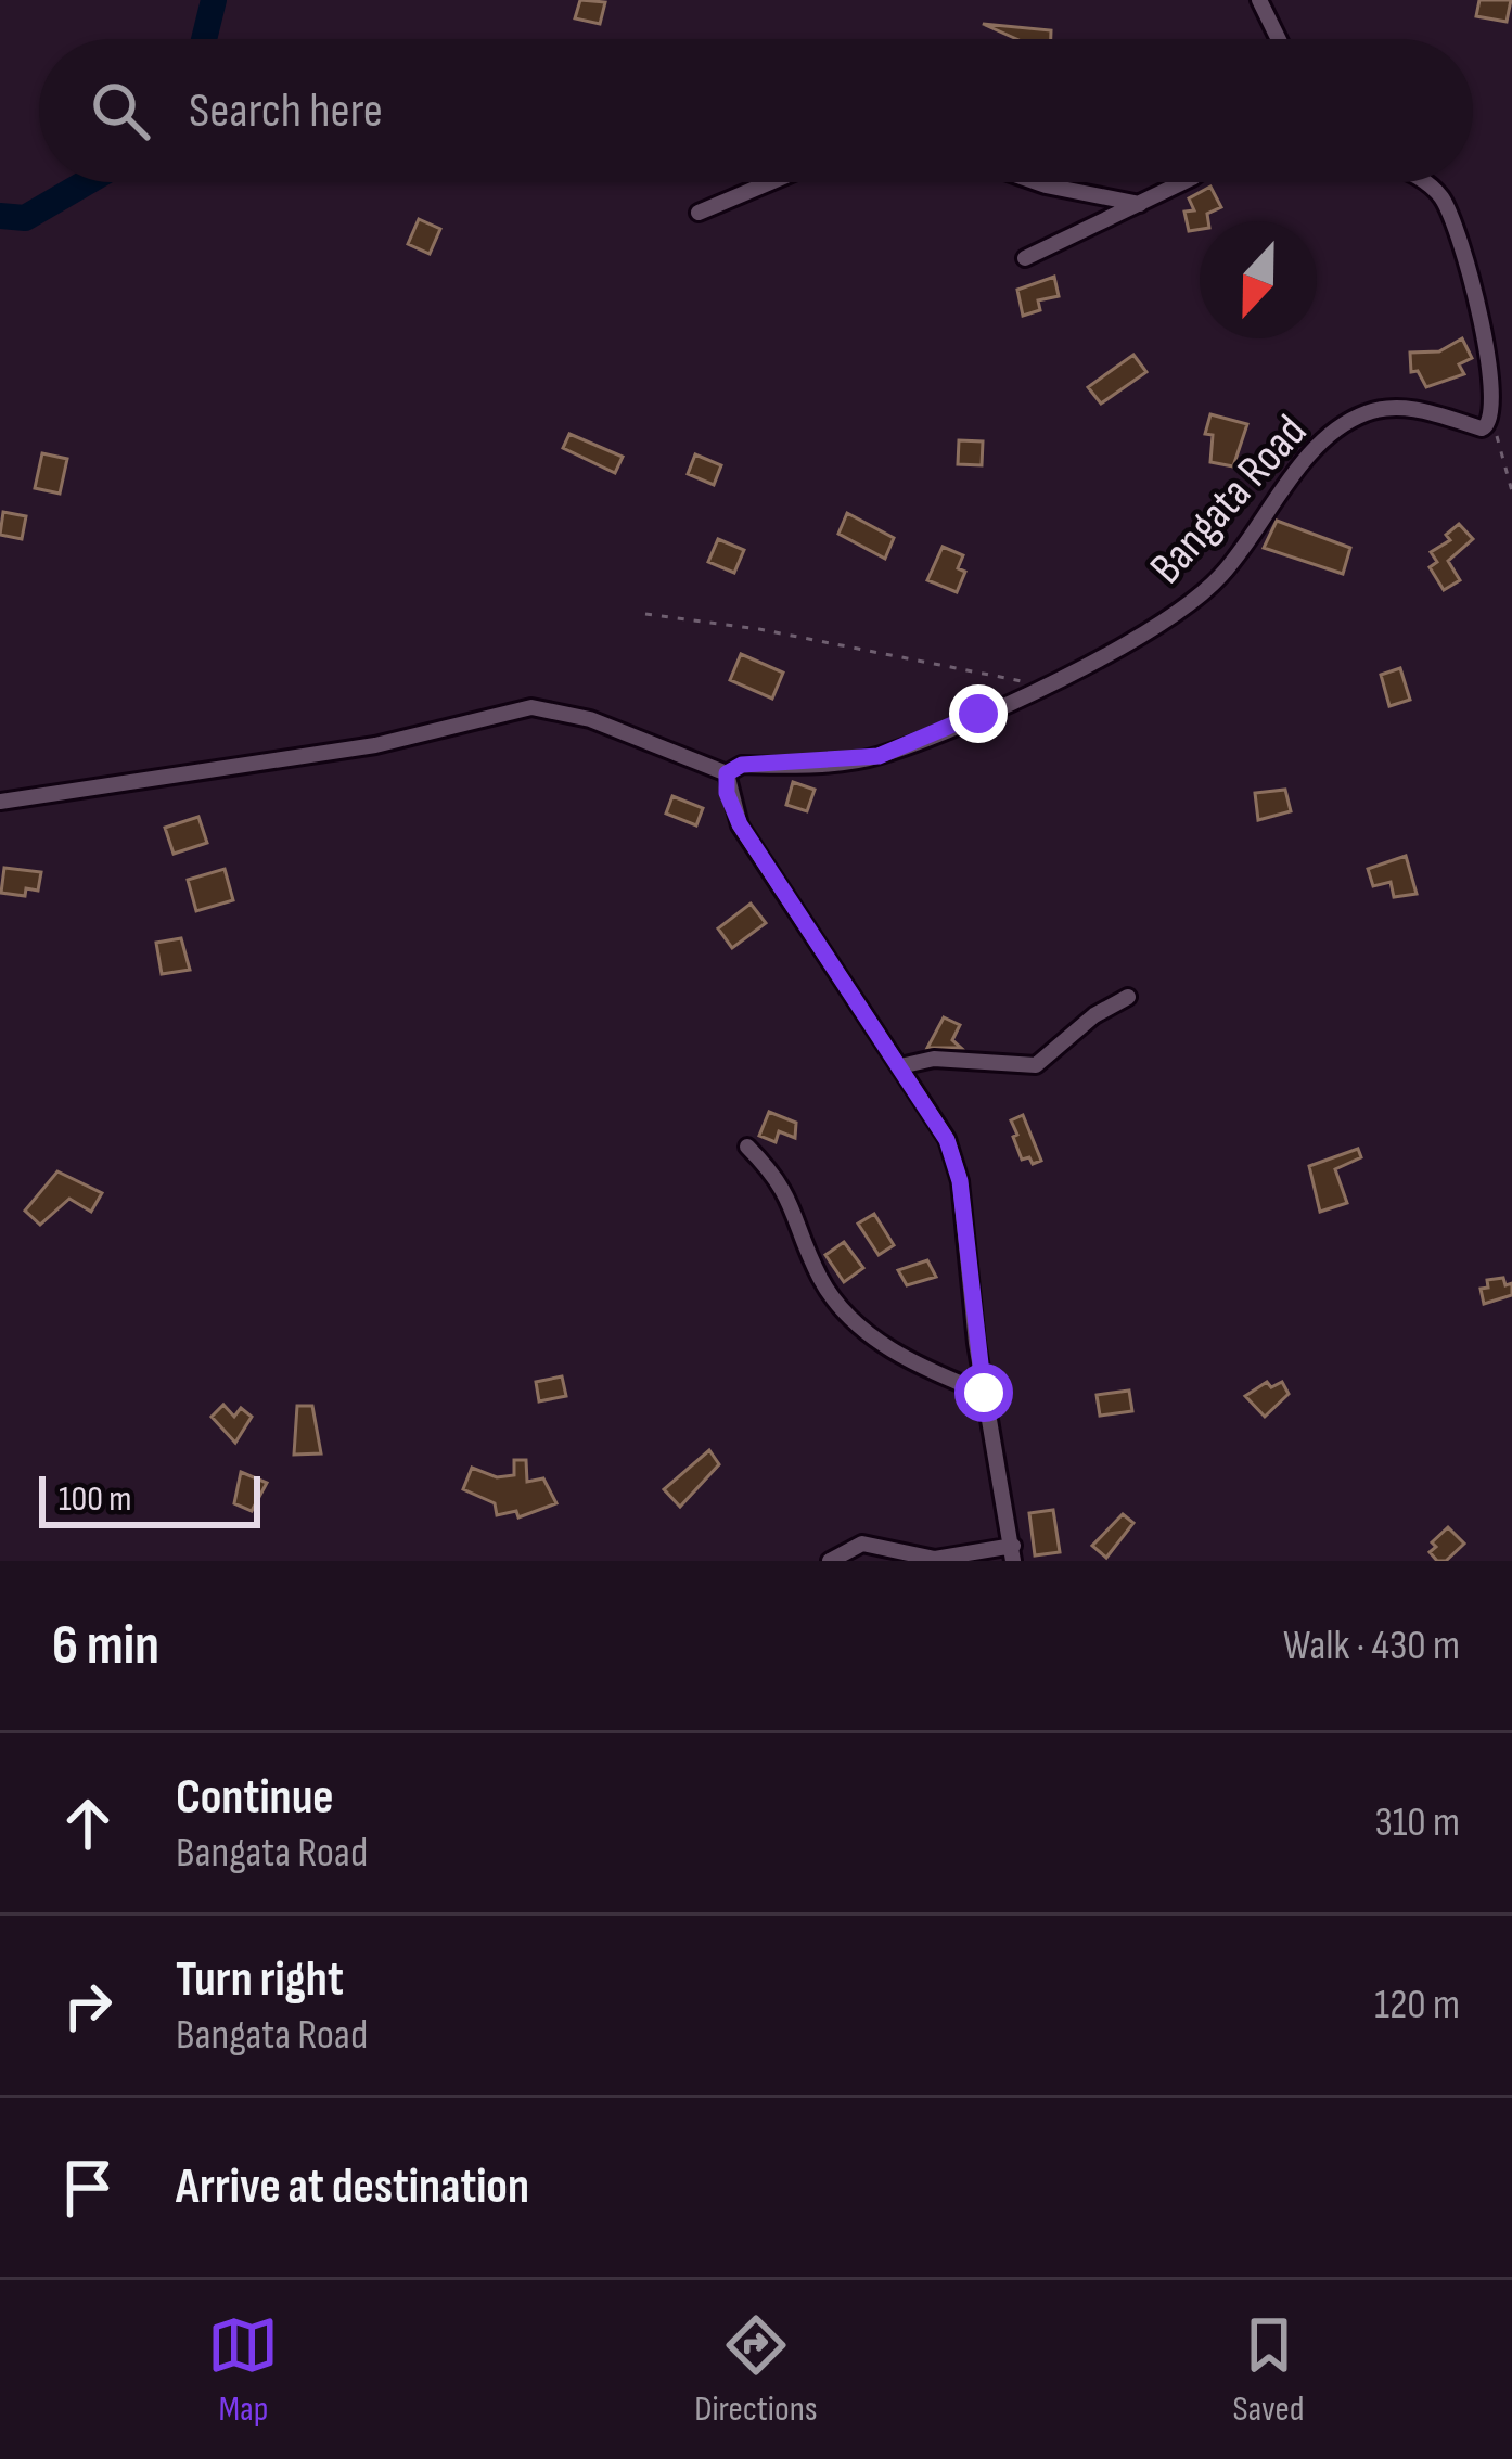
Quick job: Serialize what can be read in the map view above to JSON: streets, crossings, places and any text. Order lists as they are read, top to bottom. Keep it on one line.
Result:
{"streets":{"street":["Bangata Road"]},"scale_bar":"100 m","north":"bottom","page":{"search":"Search here","scale":"100 m","heading":["6 min","Walk · 430 m"],"list":[["Continue","Bangata Road","310 m"],["Turn right","Bangata Road","120 m"],"Arrive at destination"],"nav":["Map","Directions","Saved"]}}
